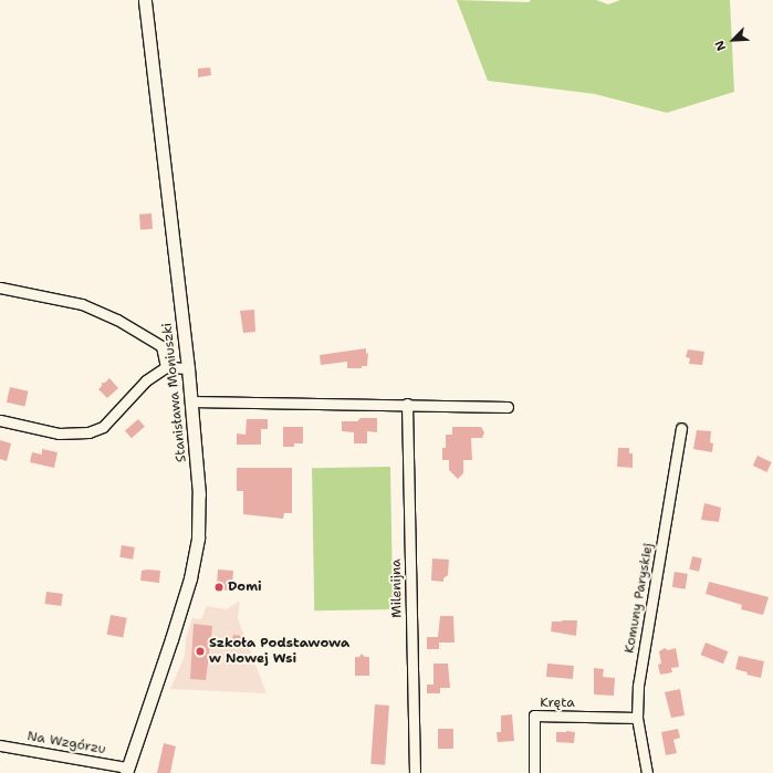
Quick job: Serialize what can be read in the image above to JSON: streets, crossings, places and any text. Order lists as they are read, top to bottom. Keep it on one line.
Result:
{"streets":{"main road":["Stanisława Moniuszki"],"street":["Milenijna","Komuny Paryskiej","Kręta","Na Wzgórzu"]},"crossings":[["Stanisława Moniuszki","Na Wzgórzu"],["Komuny Paryskiej","Kręta"]],"places":["Domi","Szkoła Podstawowa w Nowej Wsi"],"north":"bottom left"}
